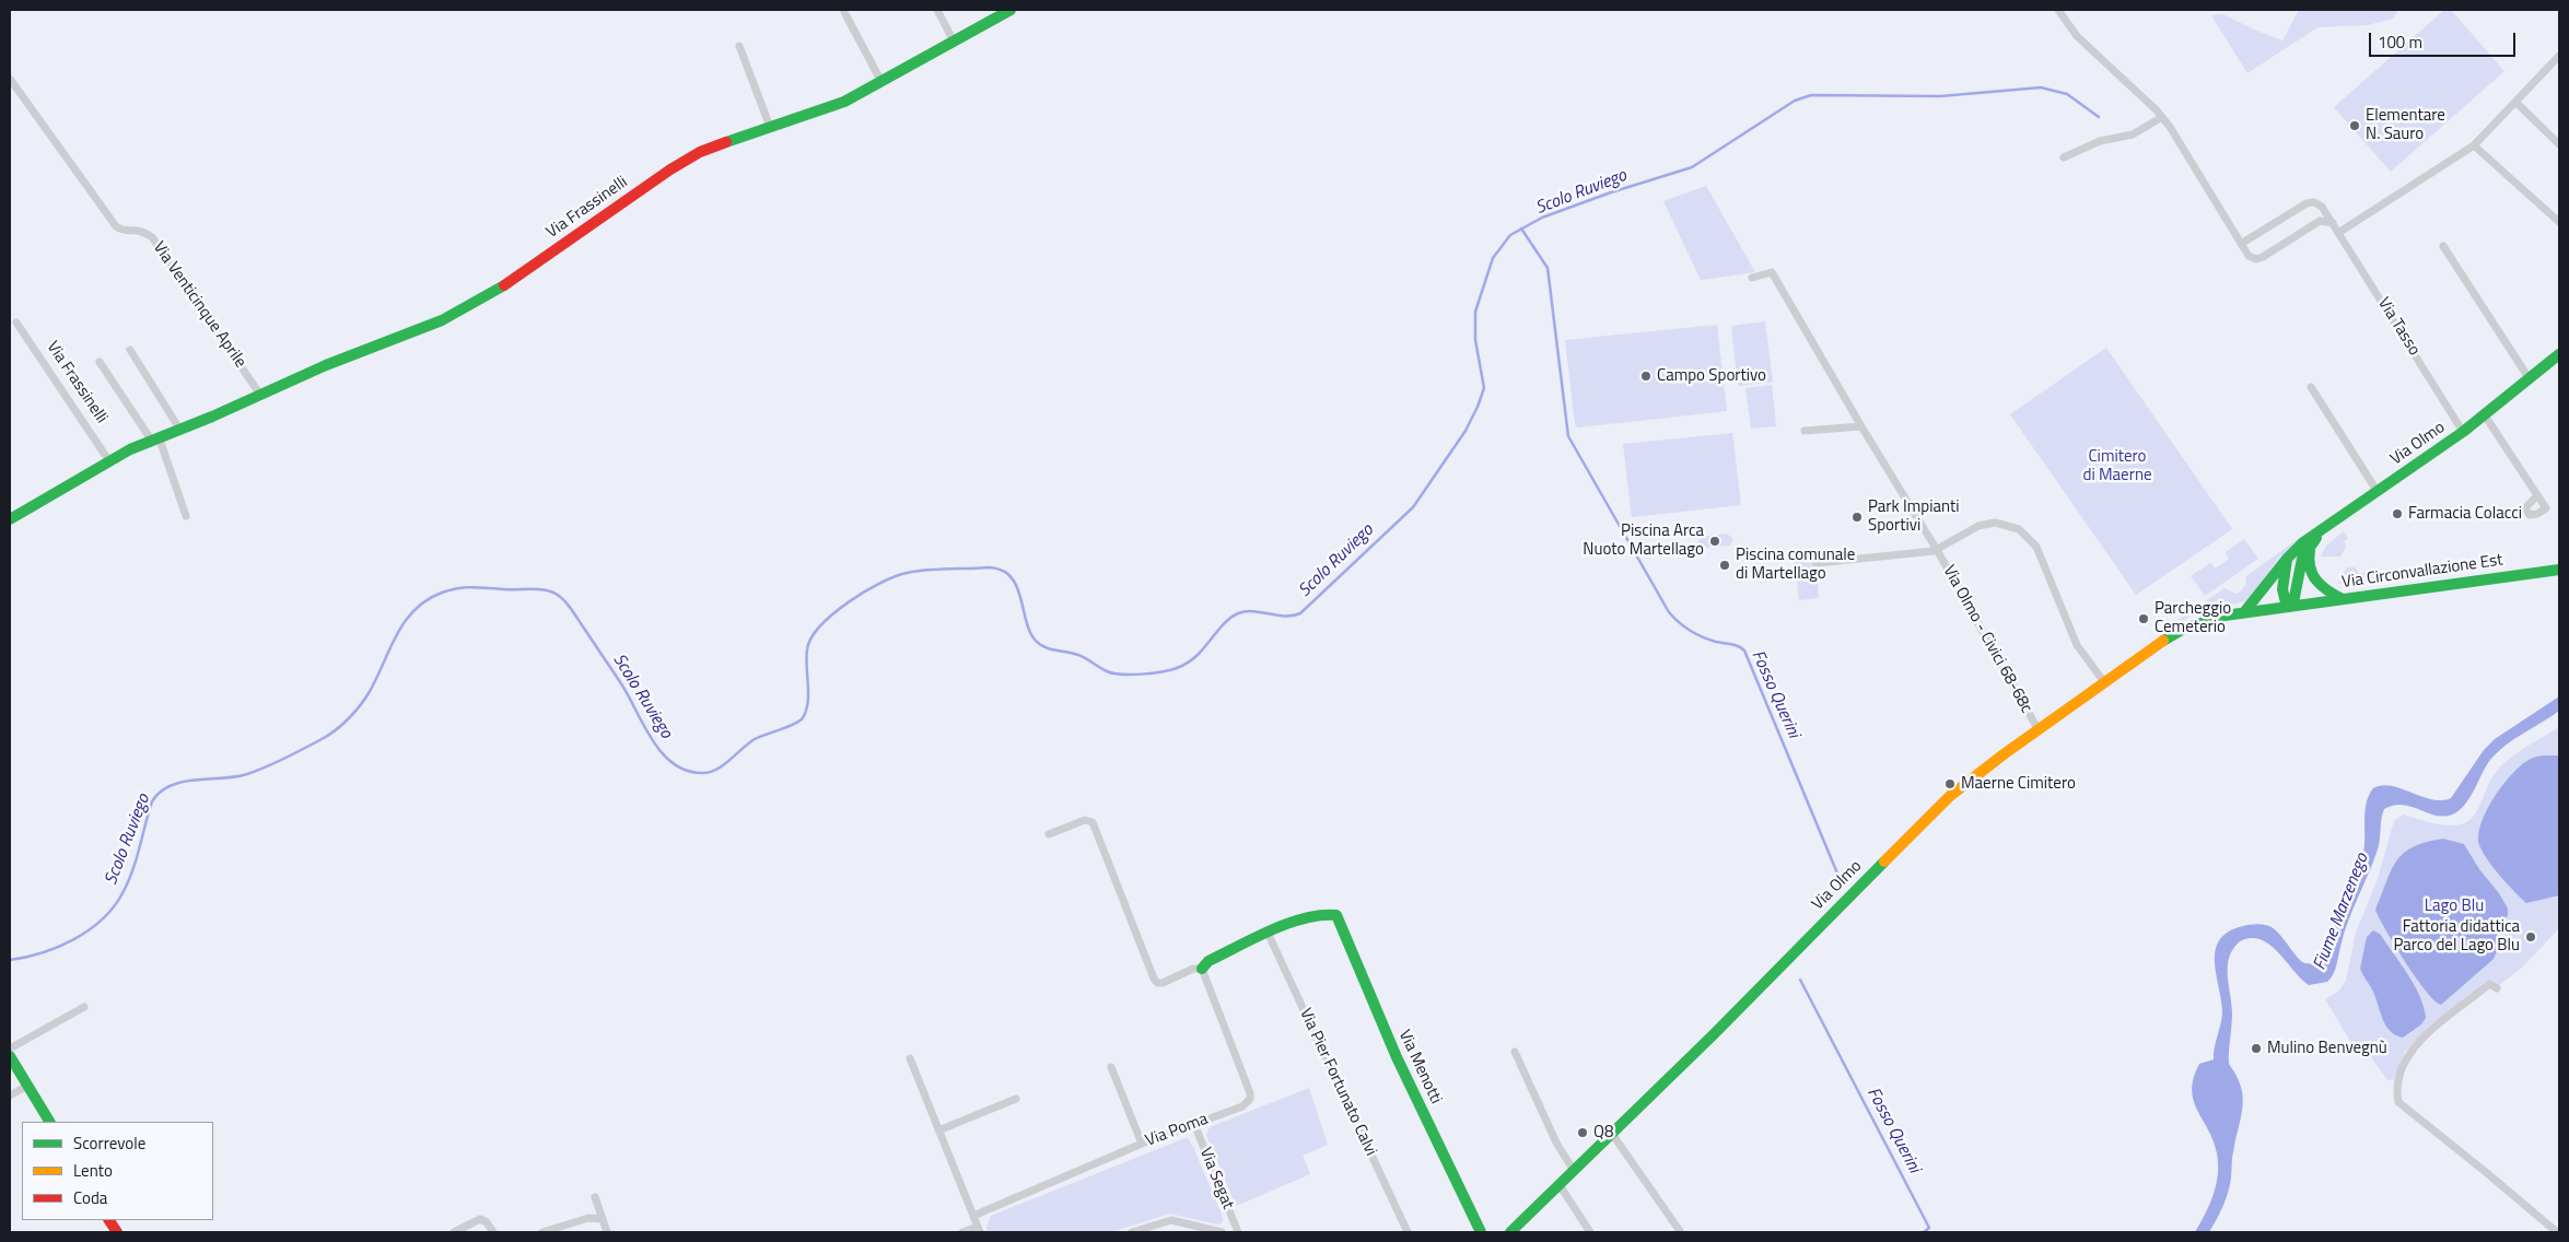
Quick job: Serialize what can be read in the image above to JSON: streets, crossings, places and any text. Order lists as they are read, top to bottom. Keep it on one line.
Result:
{"streets":{"street":["Via Frassinelli","Via Venticinque Aprile","Via Tasso","Via Olmo","Via Circonvallazione Est","Via Olmo - Civici 68-68c","Via Menotti","Via Pier Fortunato Calvi","Via Poma","Via Segat"]},"crossings":[["Via Frassinelli","Via Venticinque Aprile"],["Via Tasso","Via Olmo"],["Via Olmo","Via Circonvallazione Est"],["Via Olmo","Via Olmo - Civici 68-68c"],["Via Menotti","Via Pier Fortunato Calvi"],["Via Poma","Via Segat"]],"water":["Scolo Ruviego","Fosso Querini","Fiume Marzenego"],"parks":["Cimitero di Maerne","Lago Blu"],"places":["Elementare N. Sauro","Campo Sportivo","Farmacia Colacci","Park Impianti Sportivi","Piscina Arca Nuoto Martellago","Piscina comunale di Martellago","Parcheggio Cemeterio","Maerne Cimitero","Fattoria didattica Parco del Lago Blu","Mulino Benvegnù","Q8"],"legend":["Scorrevole","Lento","Coda"],"scale_bar":"100 m"}
